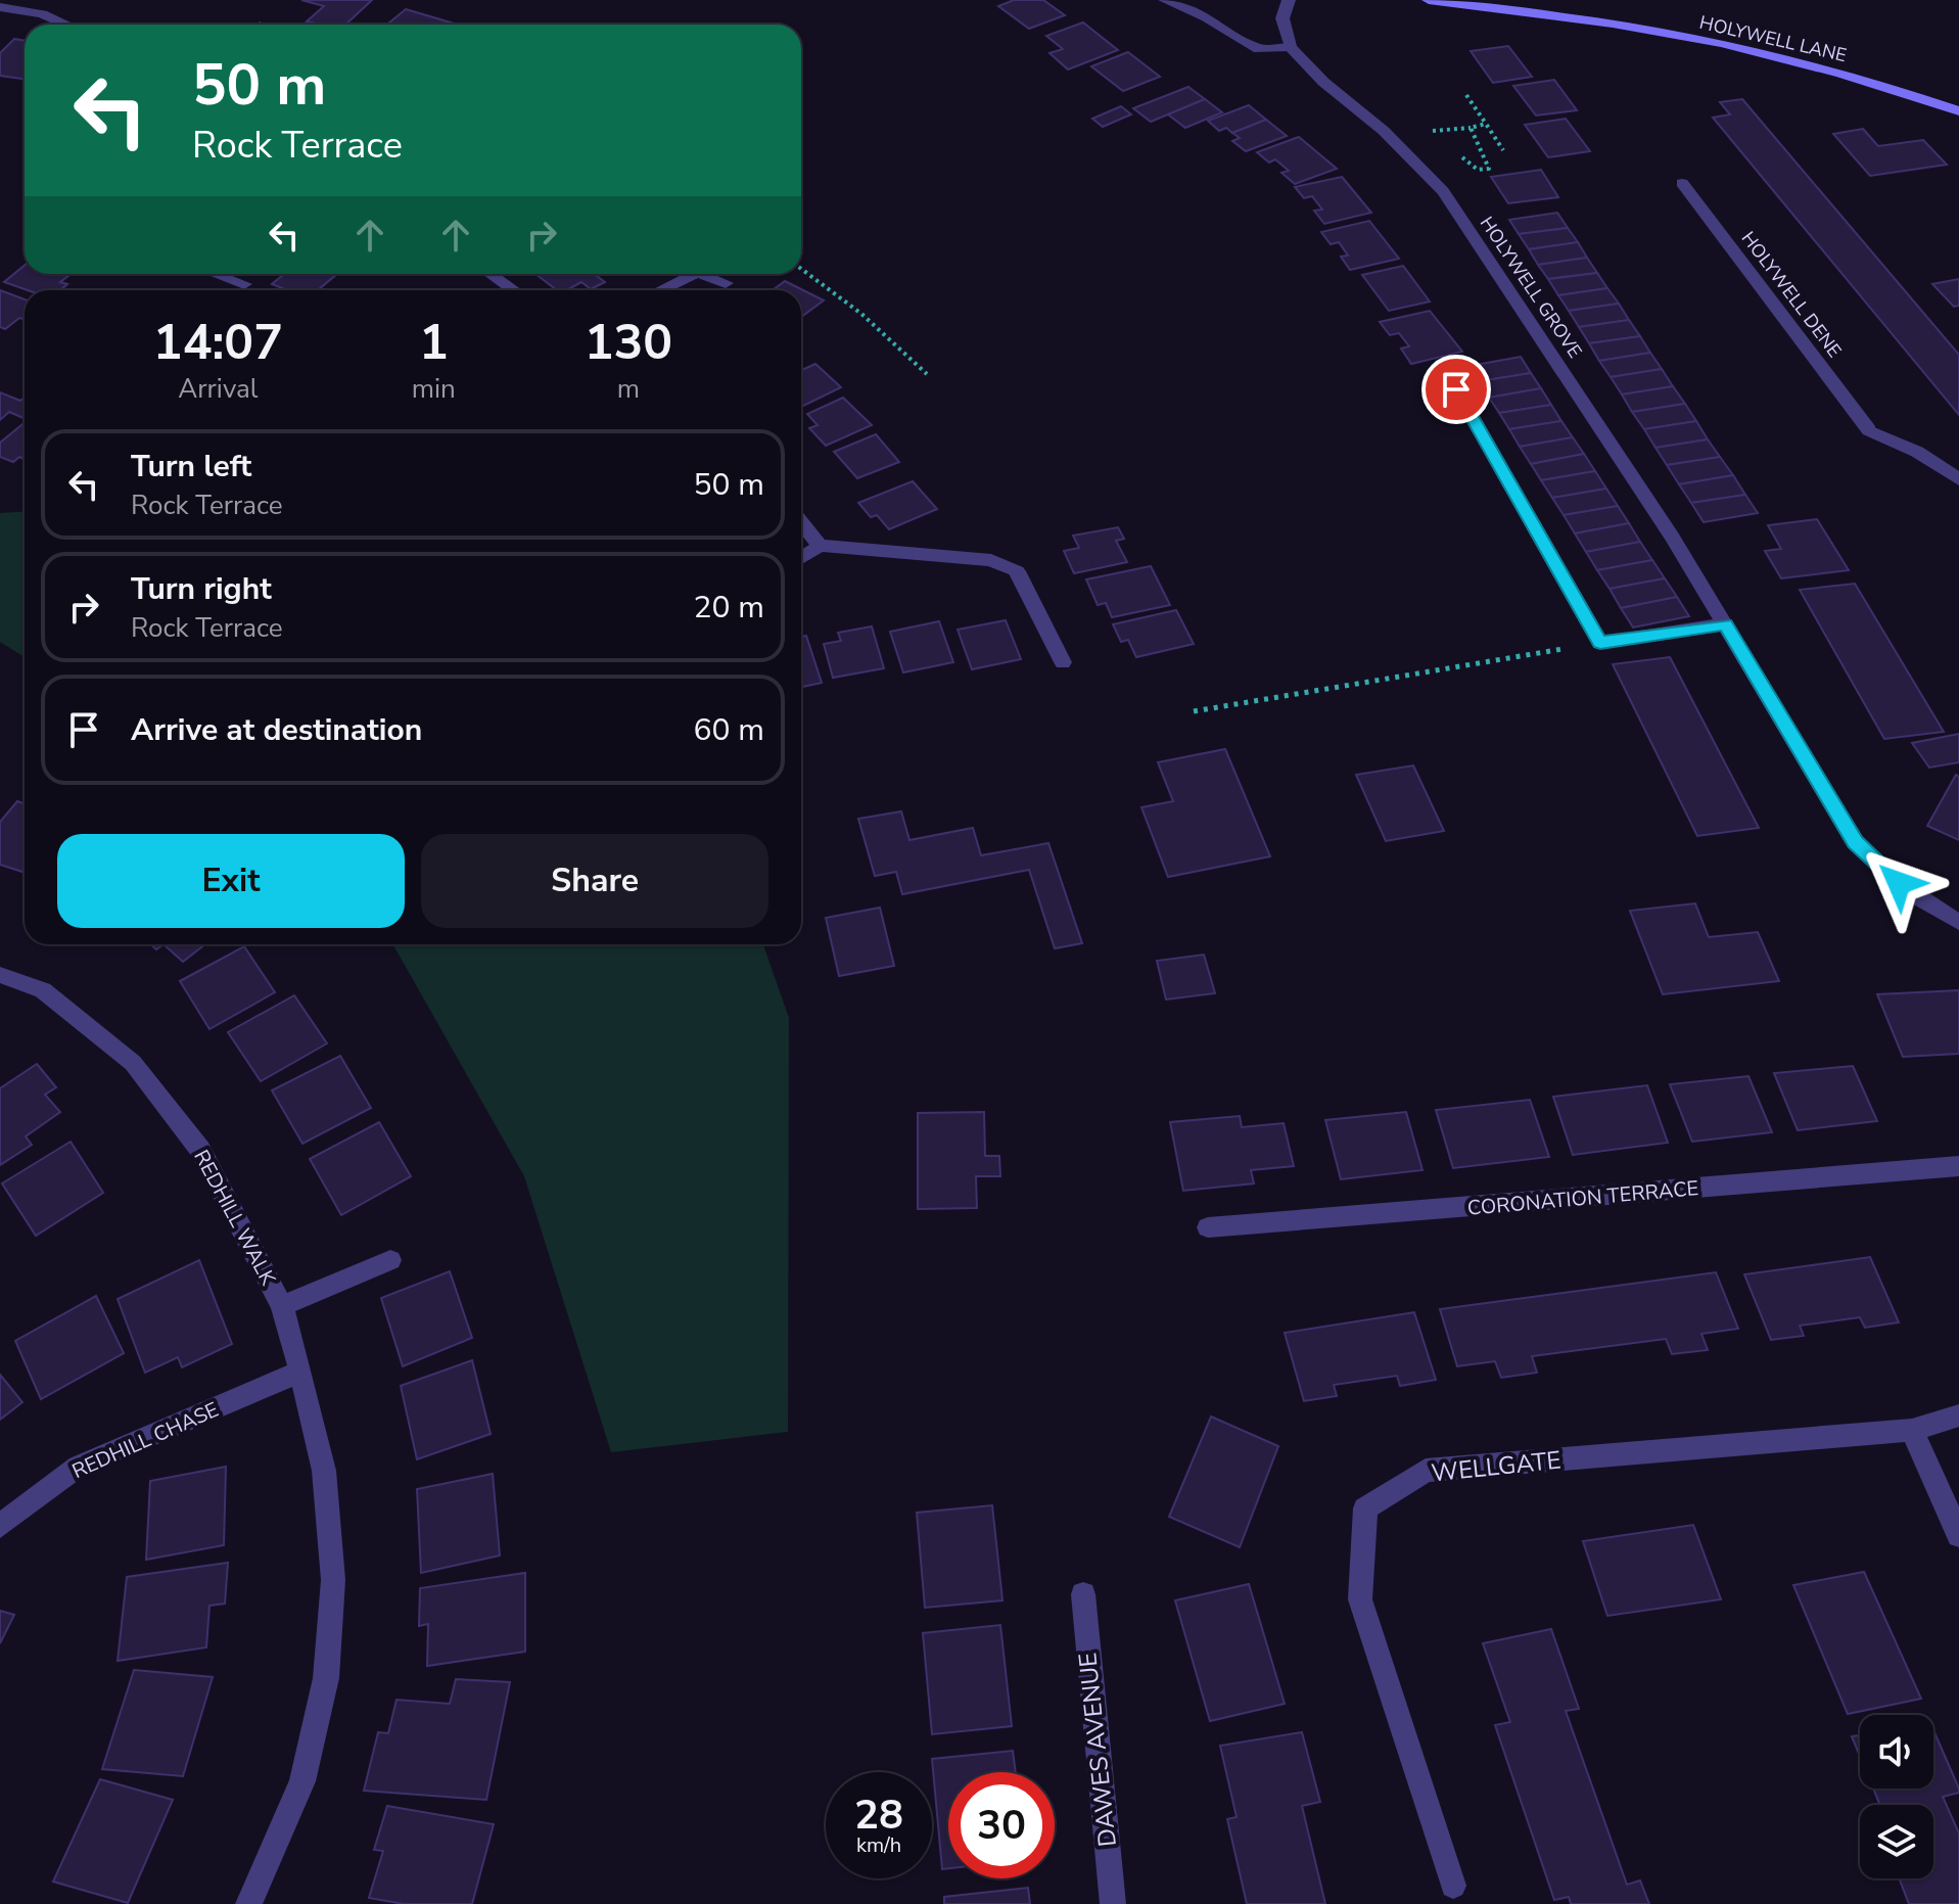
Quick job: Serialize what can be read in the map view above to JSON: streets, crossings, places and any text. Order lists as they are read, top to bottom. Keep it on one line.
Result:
{"streets":{"main road":["HOLYWELL LANE"],"street":["HOLYWELL GROVE","HOLYWELL DENE","CORONATION TERRACE","REDHILL WALK","REDHILL CHASE","WELLGATE","DAWES AVENUE"]},"crossings":[["REDHILL WALK","REDHILL CHASE"]],"page":{"turn":["50 m","Rock Terrace"],"eta":["14:07","Arrival","1","min","130","m"],"list":[{"name":"Turn left","note":"Rock Terrace","value":"50 m"},{"name":"Turn right","note":"Rock Terrace","value":"20 m"},{"name":"Arrive at destination","value":"60 m"}],"buttons":["Exit","Share"],"speed":"28 km/h","limit":"30"}}
